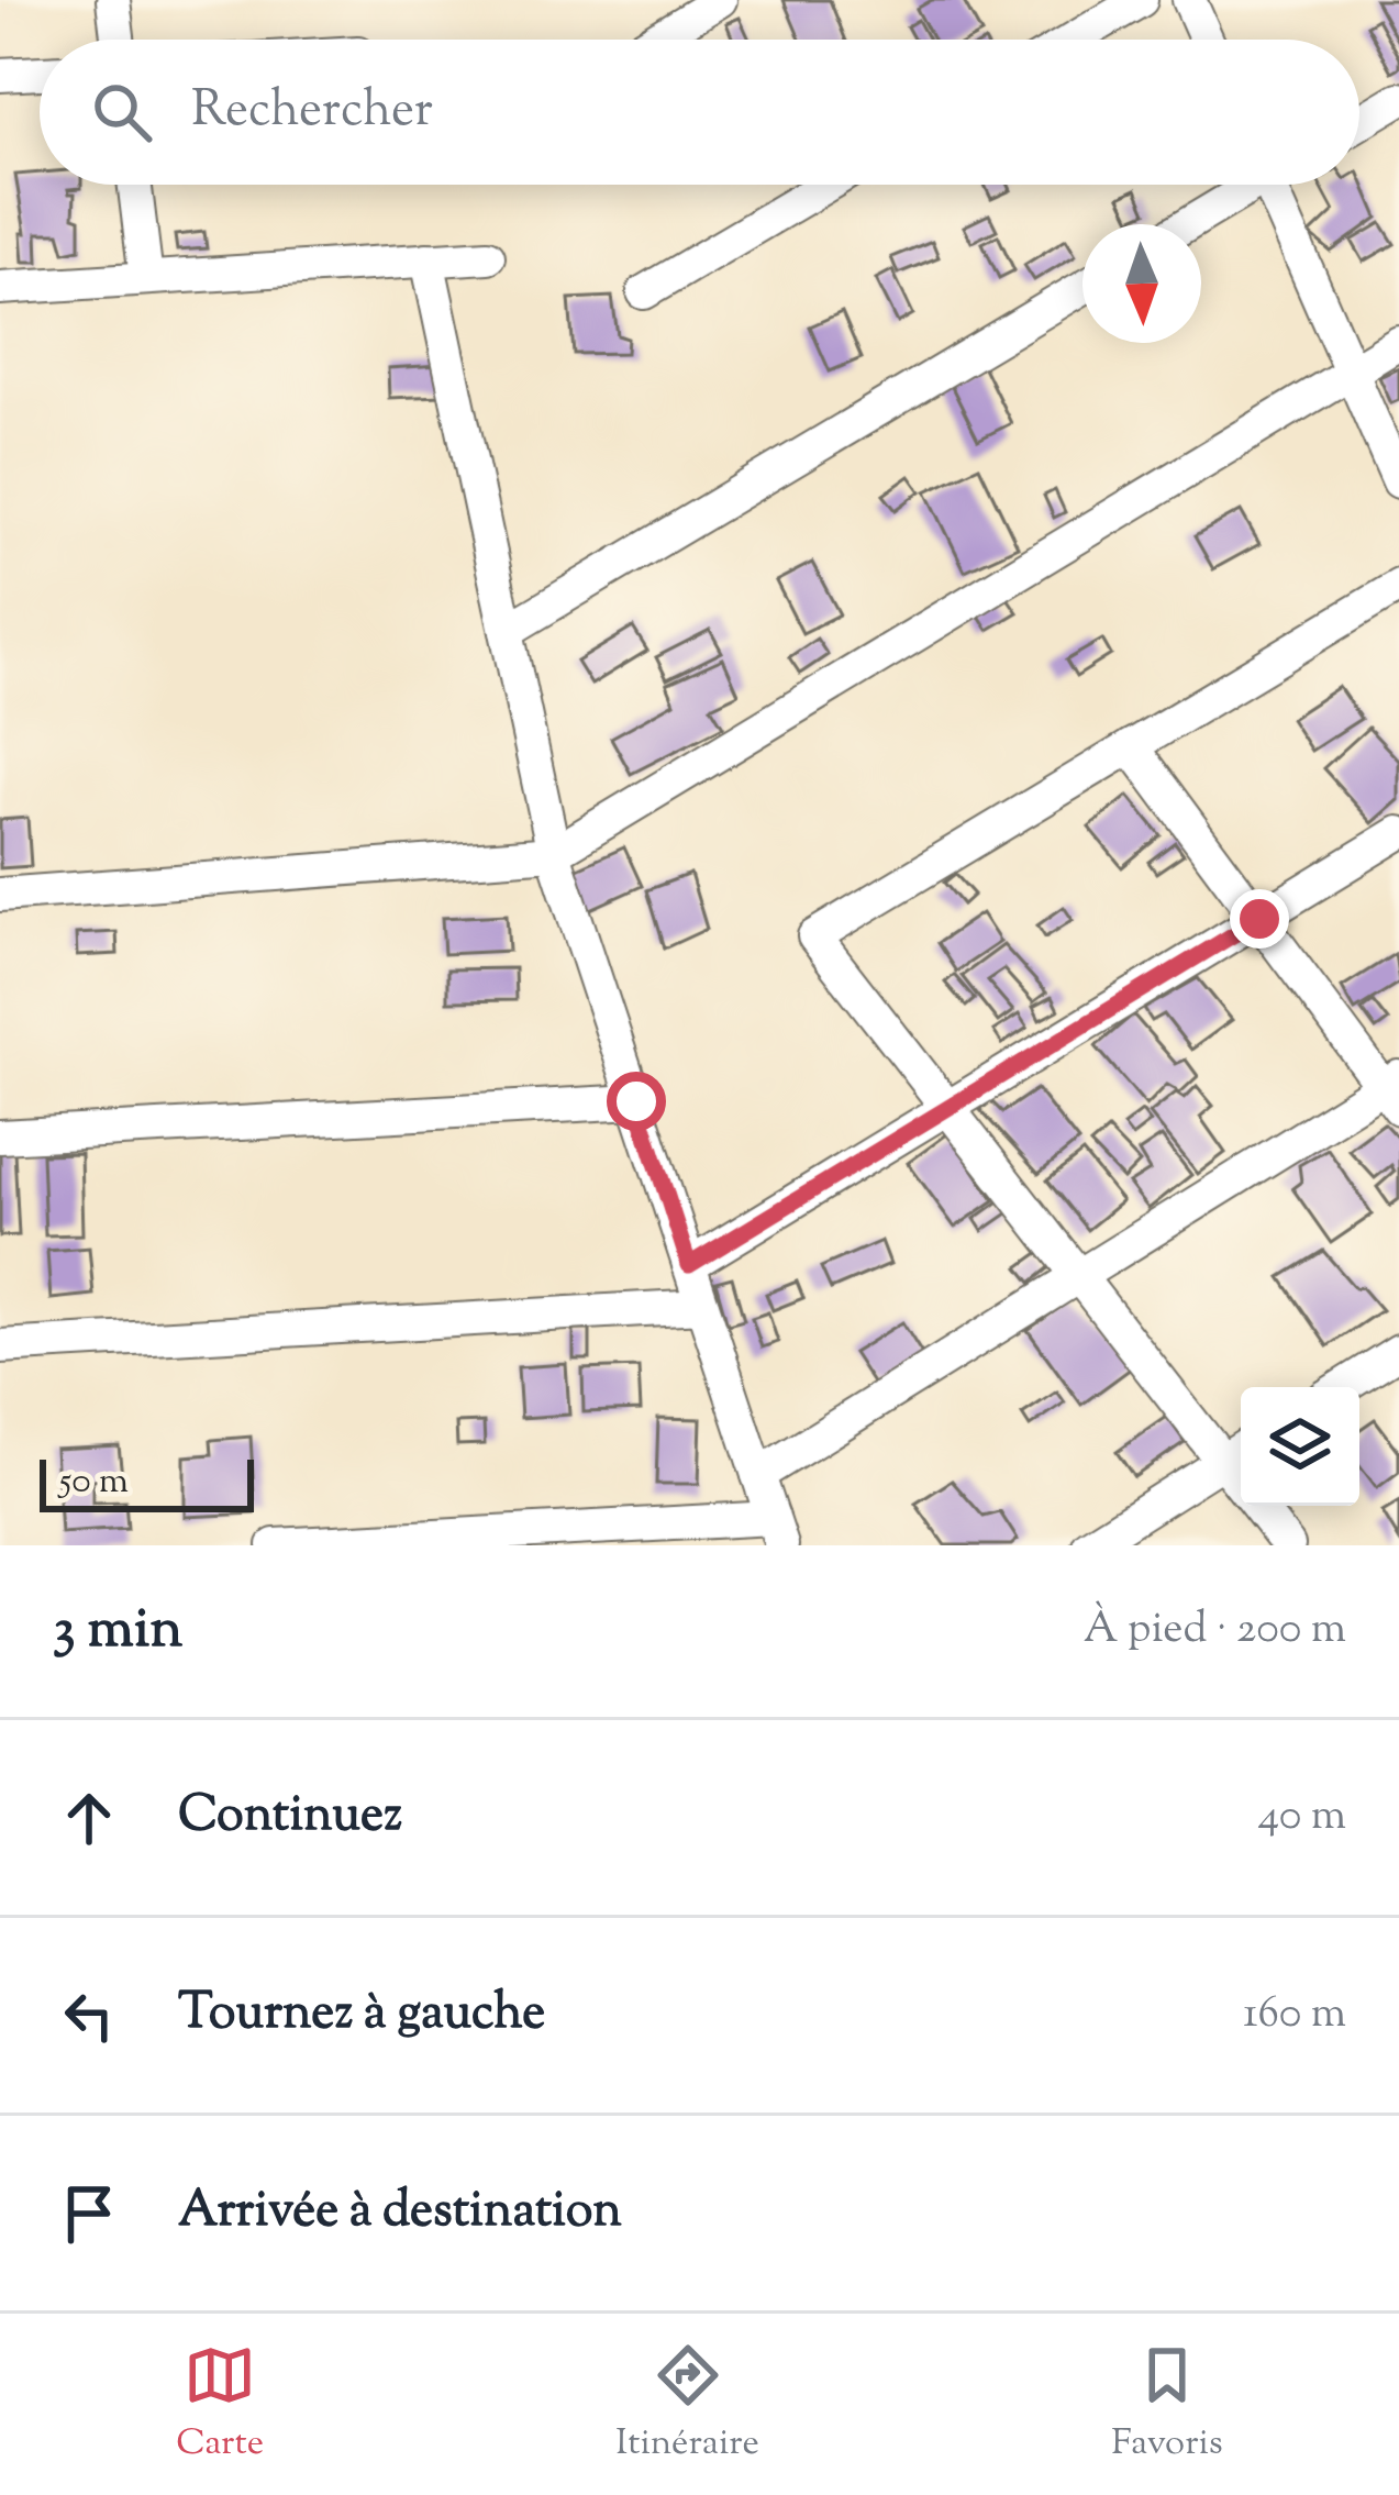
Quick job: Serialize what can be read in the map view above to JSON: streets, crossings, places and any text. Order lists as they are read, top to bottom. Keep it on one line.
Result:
{"scale_bar":"50 m","north":"bottom","page":{"search":"Rechercher","scale":"50 m","heading":["3 min","À pied · 200 m"],"list":[["Continuez","40 m"],["Tournez à gauche","160 m"],"Arrivée à destination"],"nav":["Carte","Itinéraire","Favoris"]}}
